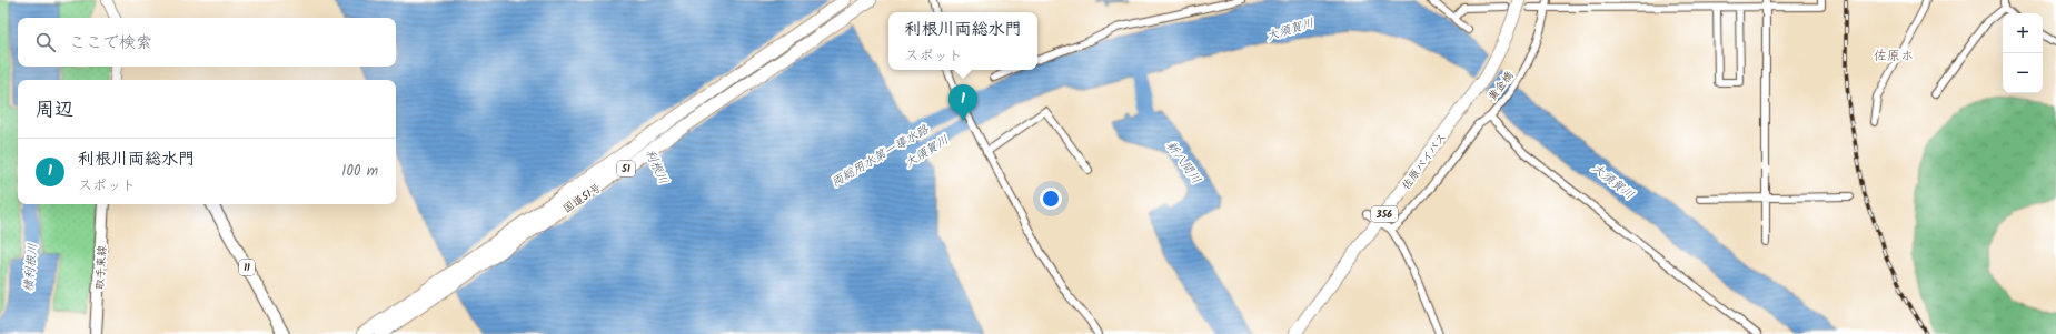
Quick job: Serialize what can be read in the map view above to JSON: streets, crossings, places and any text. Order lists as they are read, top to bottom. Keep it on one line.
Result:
{"streets":{"highway":["佐原バイパス","51","国道51号","356"],"main road":["取手東線","11"],"street":["黄金橋"]},"districts":["佐原ホ"],"water":["大須賀川","両総用水第一導水路","新八間川","利根川","横利根川"],"page":{"popup":["利根川両総水門","スポット"],"map_buttons":["+","−"],"search":"ここで検索","heading":"周辺","pins":"1","list":[{"mark":"1","name":"利根川両総水門","note":"スポット","value":"100 m"}]}}
